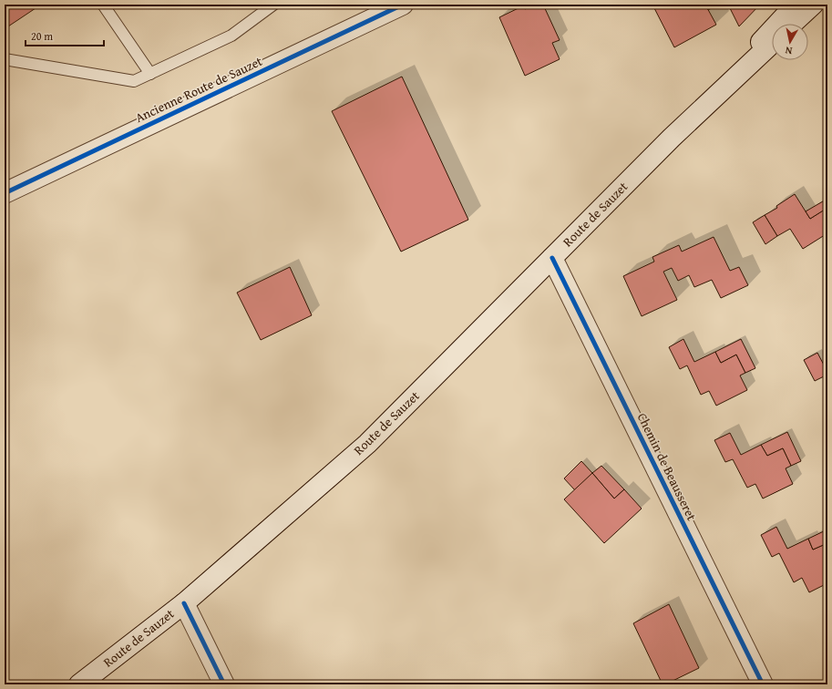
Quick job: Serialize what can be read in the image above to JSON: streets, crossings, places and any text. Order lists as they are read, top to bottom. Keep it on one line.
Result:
{"streets":{"main road":["Ancienne Route de Sauzet","Route de Sauzet","Chemin de Beausseret"]},"crossings":[["Route de Sauzet","Chemin de Beausseret"]],"scale_bar":"20 m","north":"bottom"}
